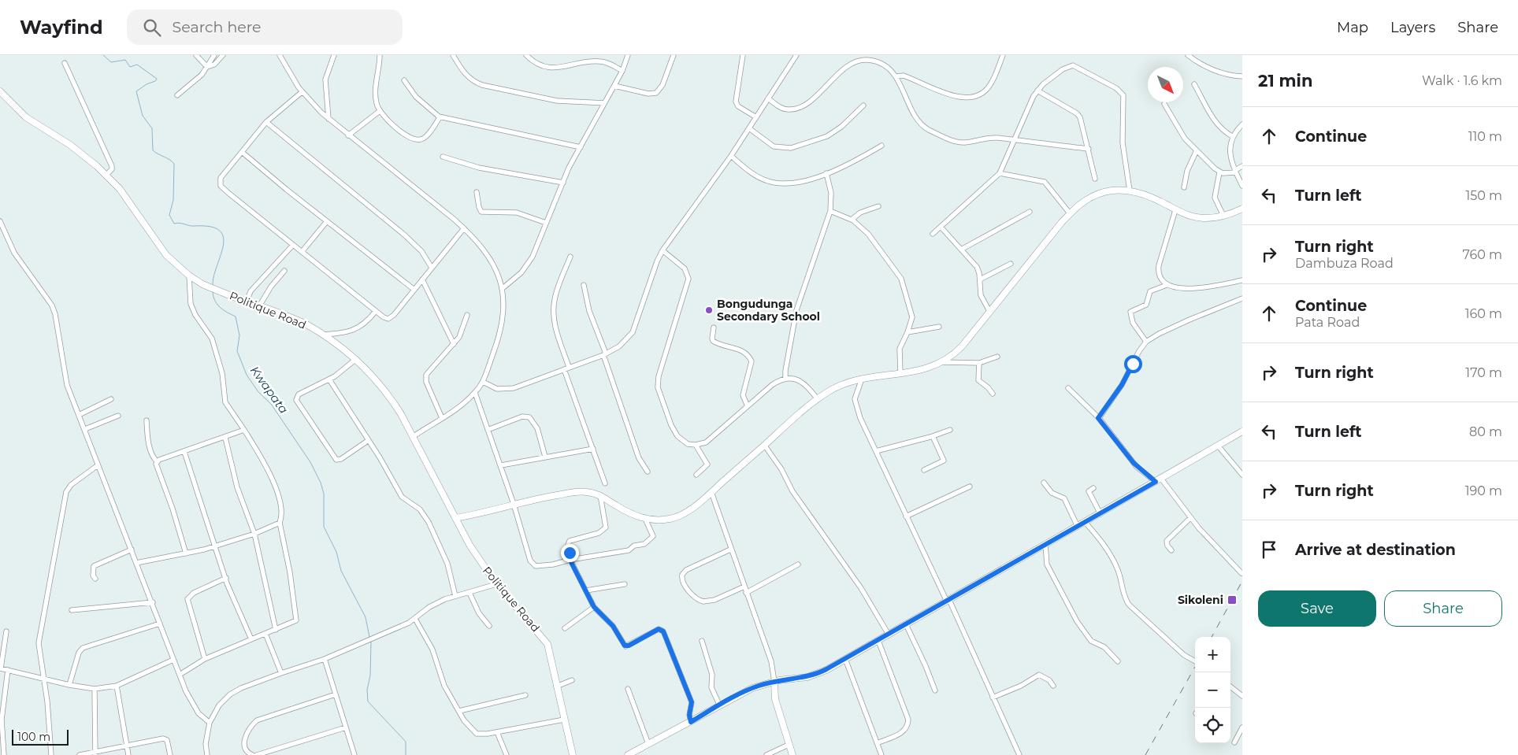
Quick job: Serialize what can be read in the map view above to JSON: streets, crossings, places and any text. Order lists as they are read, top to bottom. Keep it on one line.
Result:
{"streets":{"street":["Politique Road"]},"water":["Kwapata"],"places":{"other":["Bongudunga Secondary School"],"transit":["Sikoleni"]},"scale_bar":"100 m","north":"bottom right","page":{"header":"Wayfind","search":"Search here","nav":["Map","Layers","Share"],"heading":["21 min","Walk · 1.6 km"],"list":[["Continue","110 m"],["Turn left","150 m"],["Turn right","Dambuza Road","760 m"],["Continue","Pata Road","160 m"],["Turn right","170 m"],["Turn left","80 m"],["Turn right","190 m"],"Arrive at destination"],"buttons":["Save","Share"],"map_buttons":["+","−"],"scale":"100 m"}}
